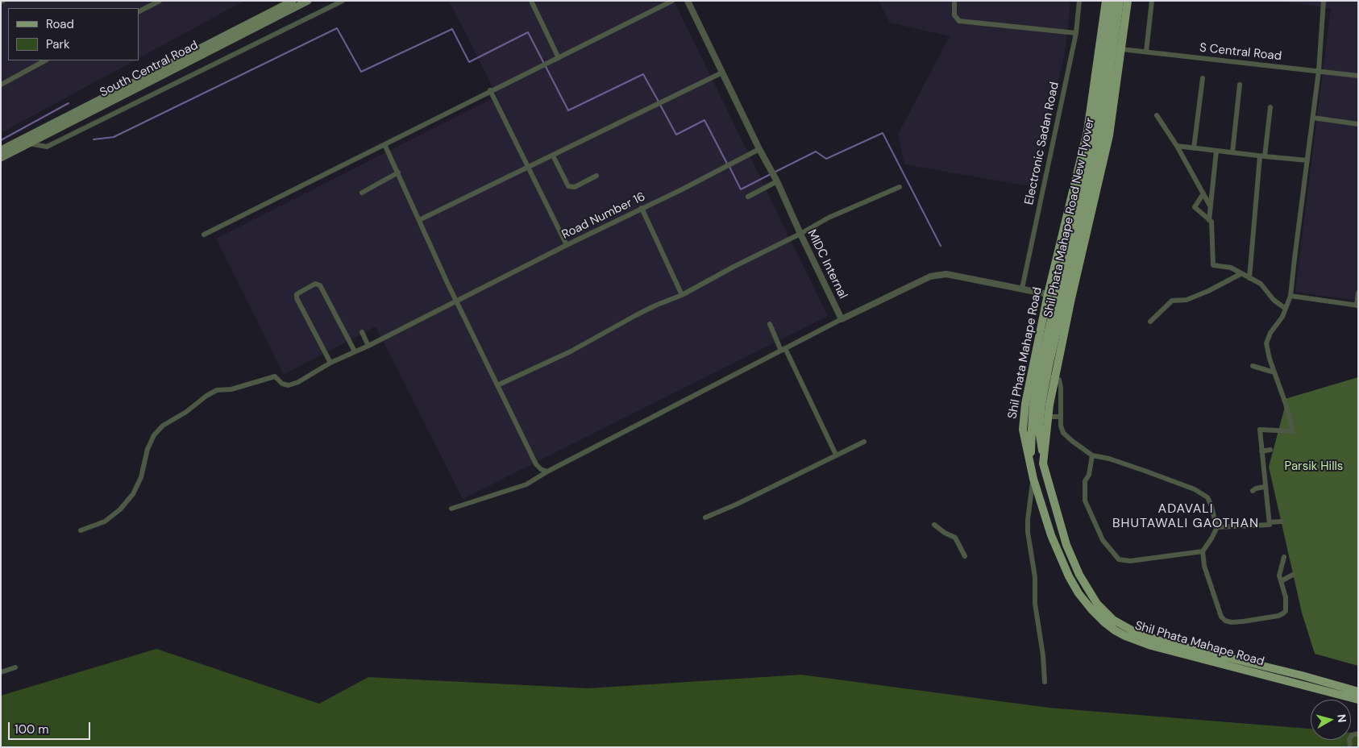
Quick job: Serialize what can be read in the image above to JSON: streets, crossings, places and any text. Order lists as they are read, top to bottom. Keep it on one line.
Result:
{"streets":{"main road":["South Central Road","Shil Phata Mahape Road New Flyover","Shil Phata Mahape Road"],"street":["S Central Road","Electronic Sadan Road","Road Number 16","MIDC Internal"]},"crossings":[["S Central Road","Shil Phata Mahape Road"],["Electronic Sadan Road","MIDC Internal"],["Road Number 16","MIDC Internal"],["Shil Phata Mahape Road New Flyover","Shil Phata Mahape Road"],["MIDC Internal","Shil Phata Mahape Road"]],"districts":["ADAVALI BHUTAWALI GAOTHAN"],"parks":["Parsik Hills"],"legend":["Road","Park"],"scale_bar":"100 m","north":"right"}
